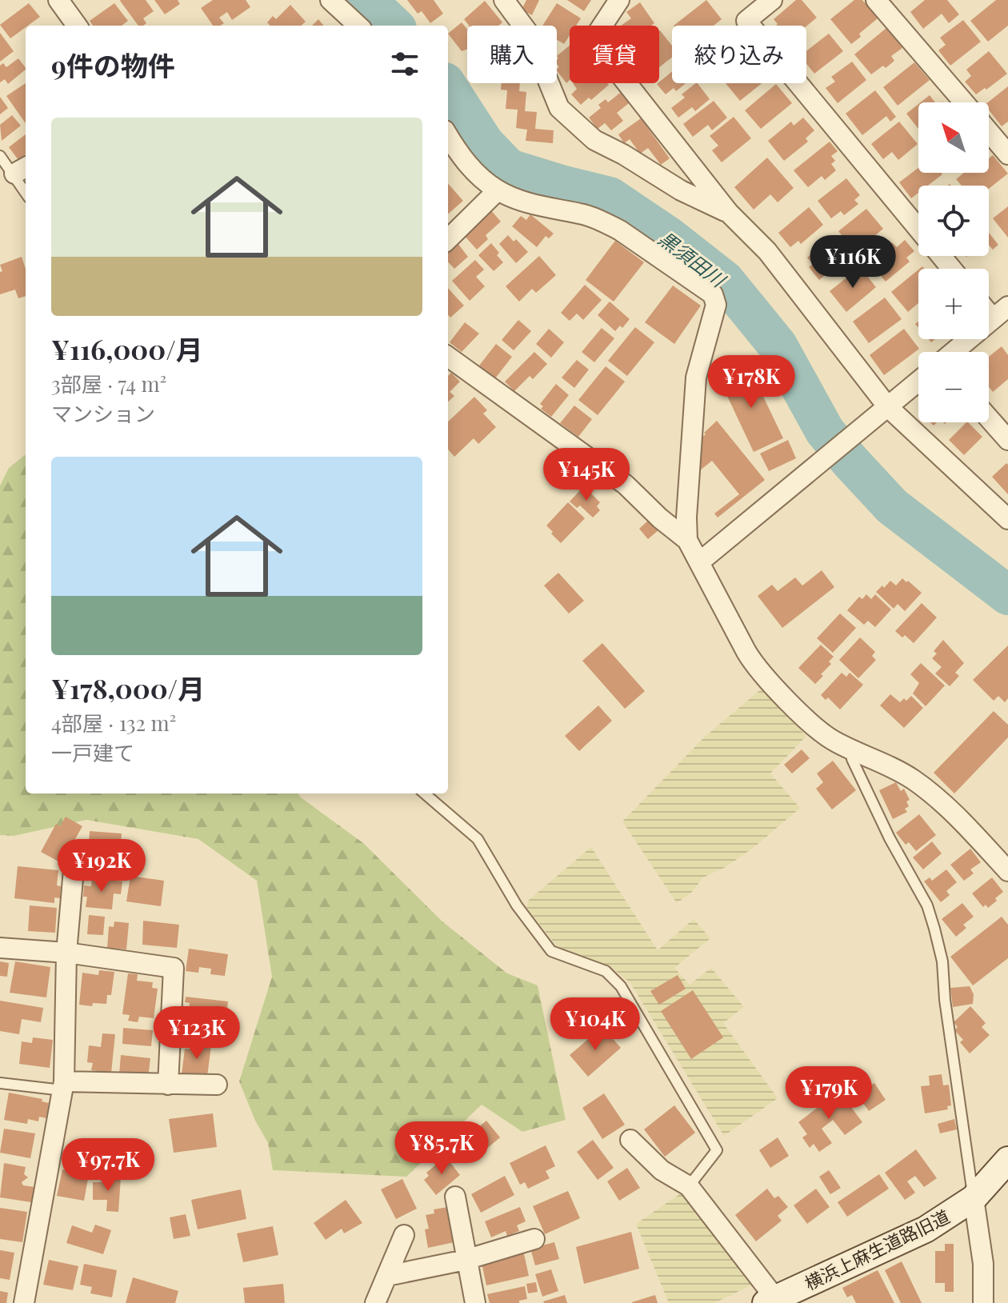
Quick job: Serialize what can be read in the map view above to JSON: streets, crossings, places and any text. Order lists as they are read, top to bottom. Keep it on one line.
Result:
{"streets":{"street":["横浜上麻生道路旧道"]},"water":["黒須田川"],"north":"top left","page":{"chip":["購入","賃貸","絞り込み"],"heading":"9件の物件","map_buttons":["+","−"],"list":[{"name":"¥116,000/月","note":"3部屋 · 74 m² · マンション"},{"name":"¥178,000/月","note":"4部屋 · 132 m² · 一戸建て"}],"price":["¥116K","¥178K","¥145K","¥192K","¥104K","¥123K","¥179K","¥85.7K","¥97.7K"]}}
